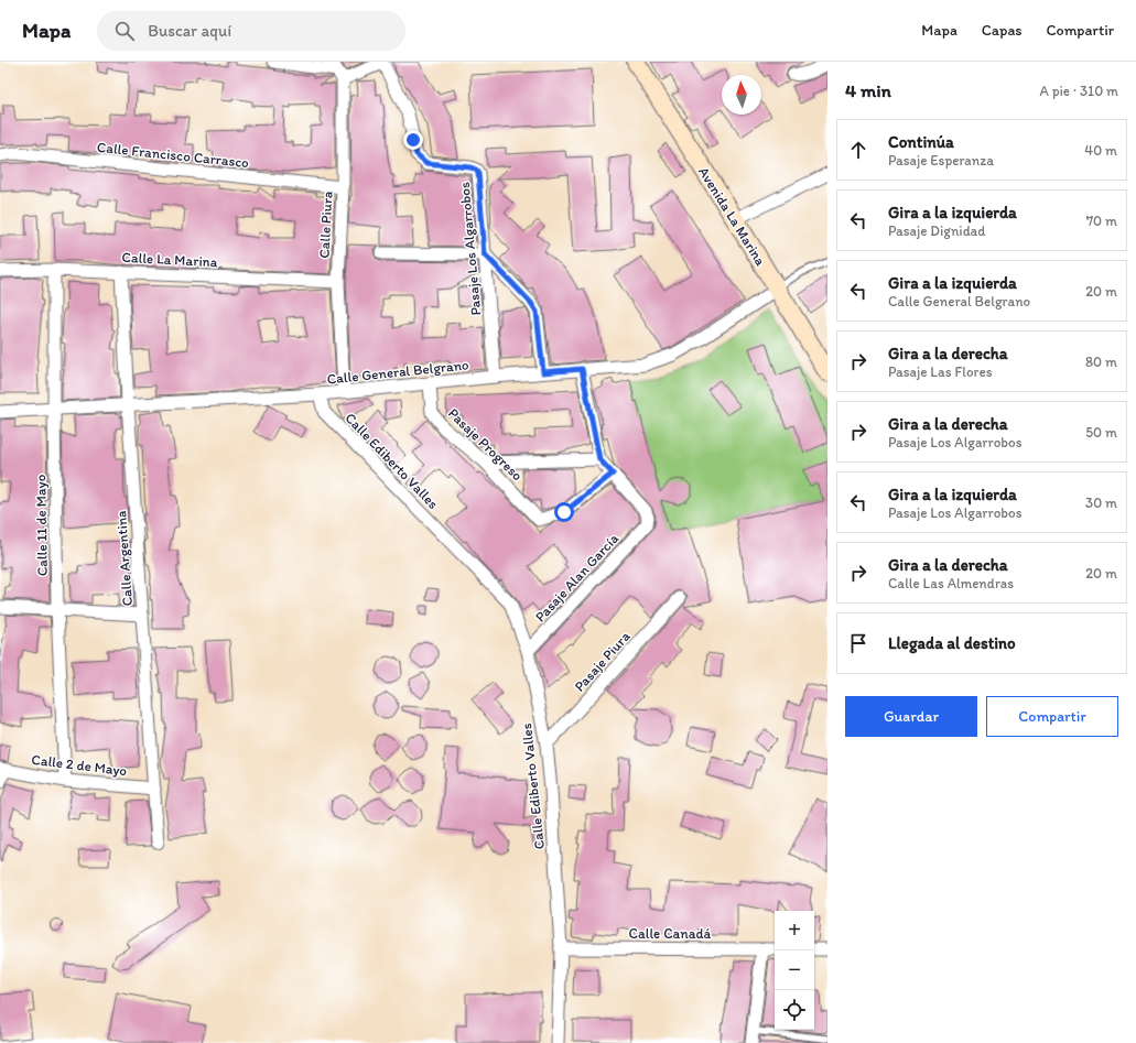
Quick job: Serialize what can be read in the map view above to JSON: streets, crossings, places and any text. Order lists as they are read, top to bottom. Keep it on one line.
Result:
{"streets":{"main road":["Avenida La Marina"],"street":["Calle Francisco Carrasco","Calle Piura","Pasaje Los Algarrobos","Calle La Marina","Calle General Belgrano","Pasaje Progreso","Calle Ediberto Valles","Calle 11 de Mayo","Calle Argentina","Pasaje Alan García","Pasaje Piura","Calle 2 de Mayo","Calle Canadá"]},"crossings":[["Calle Francisco Carrasco","Calle Piura"],["Avenida La Marina","Calle General Belgrano"],["Calle Piura","Calle La Marina"],["Calle Piura","Calle General Belgrano"],["Pasaje Los Algarrobos","Calle General Belgrano"],["Calle La Marina","Calle 11 de Mayo"],["Calle La Marina","Calle Argentina"],["Calle General Belgrano","Pasaje Progreso"],["Calle General Belgrano","Calle Ediberto Valles"],["Calle General Belgrano","Calle 11 de Mayo"],["Calle General Belgrano","Calle Argentina"],["Pasaje Progreso","Pasaje Alan García"],["Calle Ediberto Valles","Pasaje Alan García"],["Calle Ediberto Valles","Pasaje Piura"],["Calle Ediberto Valles","Calle Canadá"],["Calle 11 de Mayo","Calle 2 de Mayo"],["Calle Argentina","Calle 2 de Mayo"]],"north":"top","page":{"header":"Mapa","search":"Buscar aquí","nav":["Mapa","Capas","Compartir"],"heading":["4 min","A pie · 310 m"],"list":[["Continúa","Pasaje Esperanza","40 m"],["Gira a la izquierda","Pasaje Dignidad","70 m"],["Gira a la izquierda","Calle General Belgrano","20 m"],["Gira a la derecha","Pasaje Las Flores","80 m"],["Gira a la derecha","Pasaje Los Algarrobos","50 m"],["Gira a la izquierda","Pasaje Los Algarrobos","30 m"],["Gira a la derecha","Calle Las Almendras","20 m"],"Llegada al destino"],"buttons":["Guardar","Compartir"],"map_buttons":["+","−"]}}
